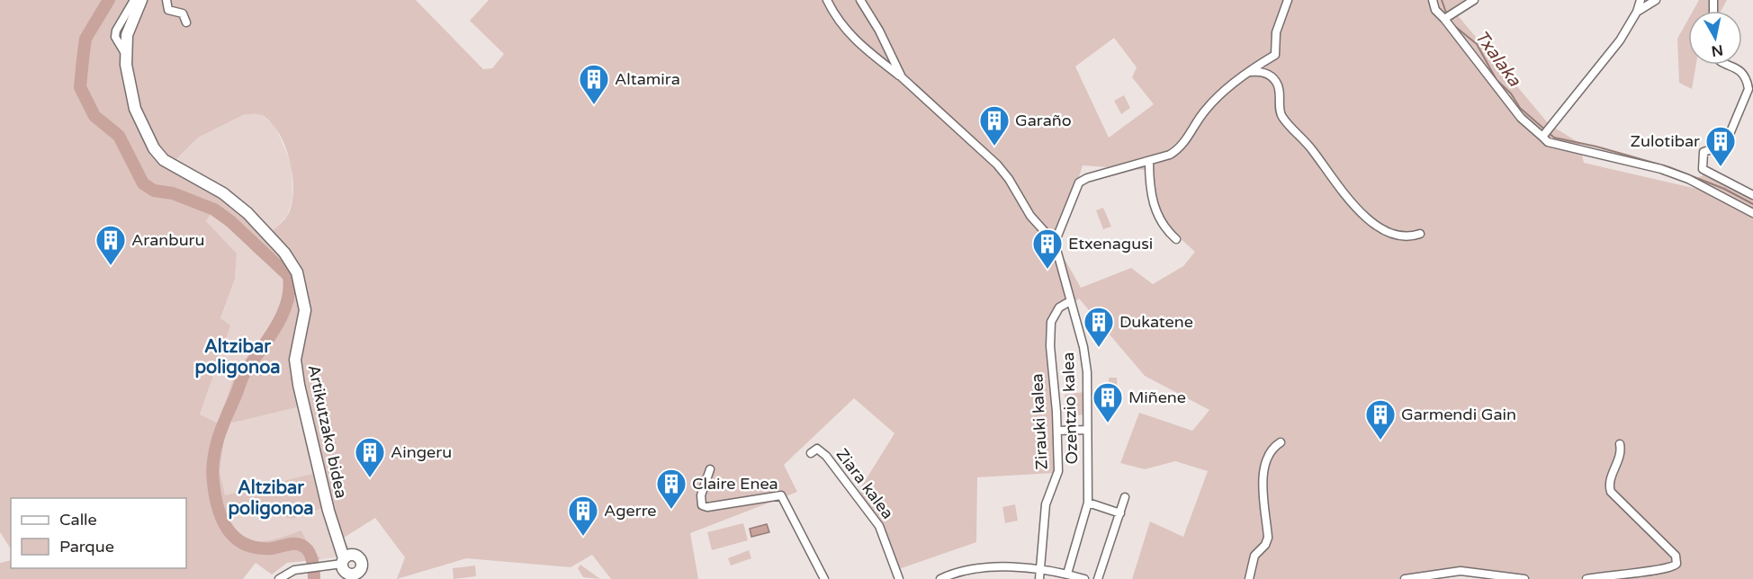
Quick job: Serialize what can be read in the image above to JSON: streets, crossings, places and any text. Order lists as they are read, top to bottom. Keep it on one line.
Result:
{"streets":{"street":["Ozentzio kalea","Zirauki kalea","Artikutzako bidea","Ziara kalea"]},"crossings":[["Ozentzio kalea","Zirauki kalea"]],"districts":["Altzibar poligonoa","Altzibar poligonoa"],"water":["Txalaka"],"places":{"building":["Altamira","Garaño","Zulotibar","Aranburu","Etxenagusi","Dukatene","Miñene","Garmendi Gain","Aingeru","Claire Enea","Agerre"]},"legend":["Calle","Parque"],"north":"bottom"}
